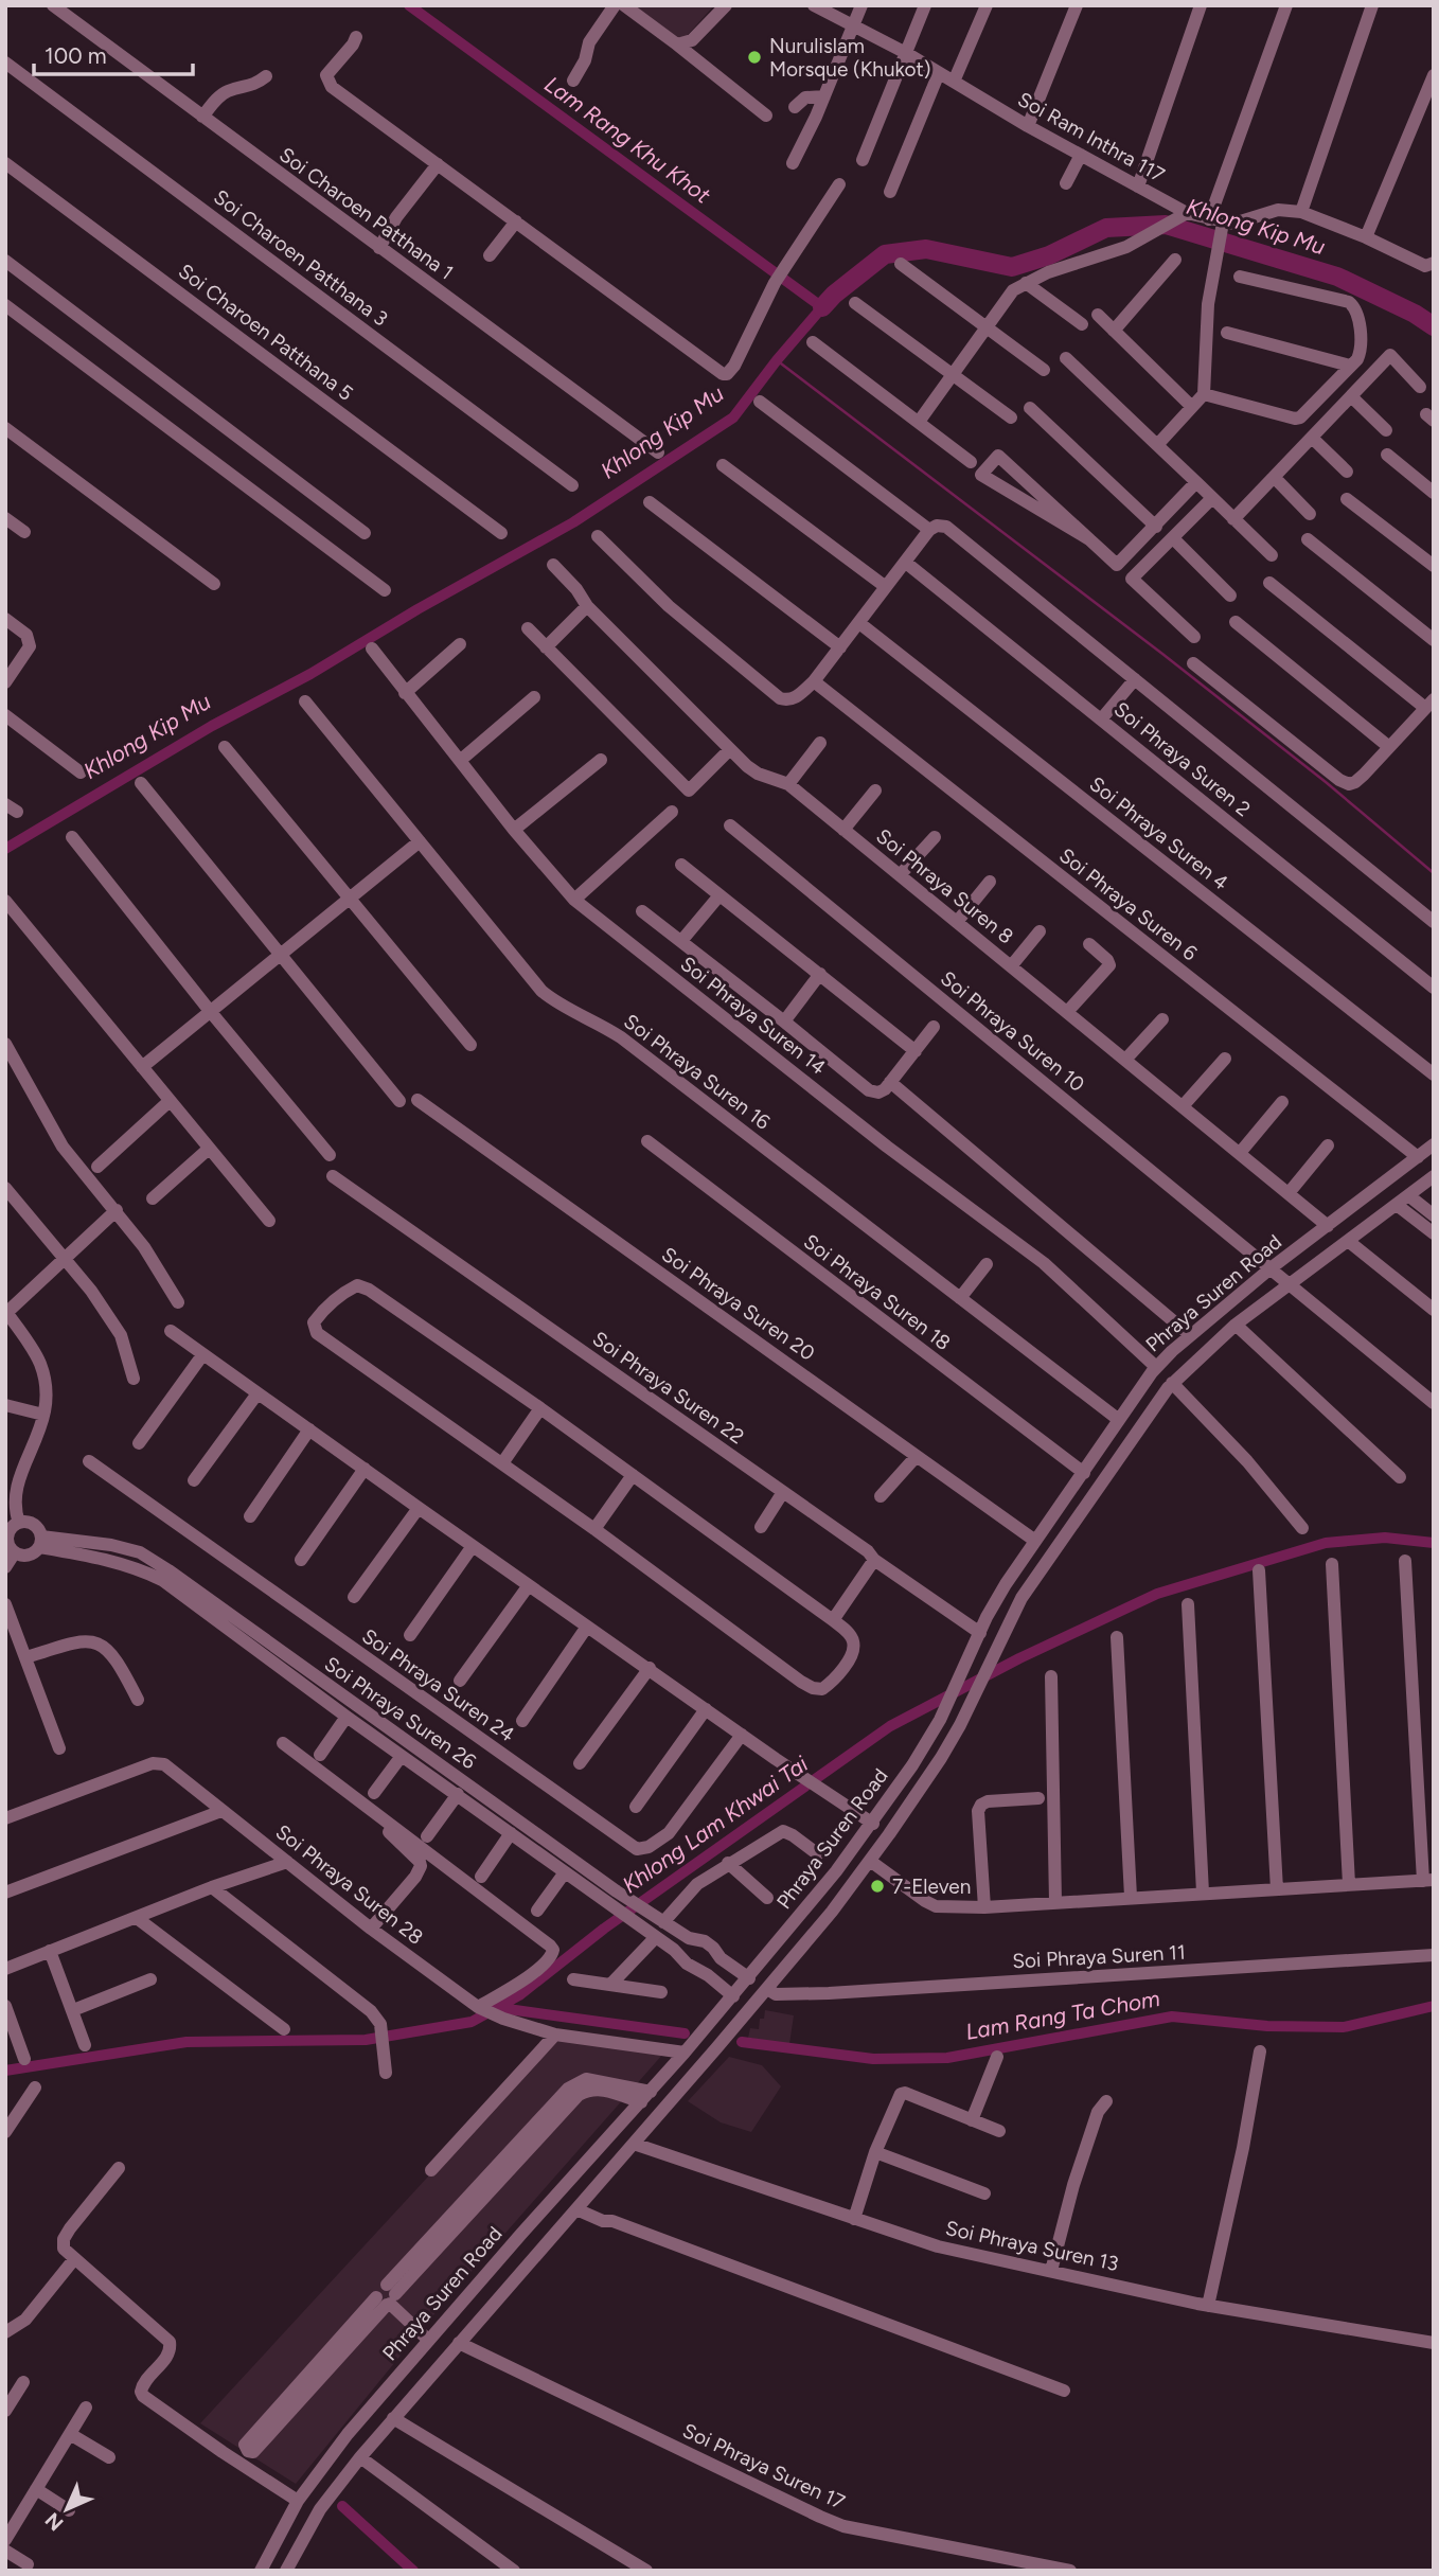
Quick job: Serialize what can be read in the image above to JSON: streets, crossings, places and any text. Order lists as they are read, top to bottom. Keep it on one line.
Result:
{"streets":{"street":["Soi Ram Inthra 117","Soi Charoen Patthana 1","Soi Charoen Patthana 3","Soi Charoen Patthana 5","Soi Phraya Suren 2","Soi Phraya Suren 4","Soi Phraya Suren 8","Soi Phraya Suren 6","Soi Phraya Suren 14","Soi Phraya Suren 10","Soi Phraya Suren 16","Soi Phraya Suren 18","Phraya Suren Road","Soi Phraya Suren 20","Soi Phraya Suren 22","Soi Phraya Suren 24","Soi Phraya Suren 26","Soi Phraya Suren 28","Soi Phraya Suren 11","Soi Phraya Suren 13","Soi Phraya Suren 17"]},"crossings":[["Soi Phraya Suren 8","Phraya Suren Road"],["Soi Phraya Suren 6","Phraya Suren Road"],["Soi Phraya Suren 14","Phraya Suren Road"],["Soi Phraya Suren 10","Phraya Suren Road"],["Soi Phraya Suren 16","Phraya Suren Road"],["Soi Phraya Suren 18","Phraya Suren Road"],["Phraya Suren Road","Soi Phraya Suren 20"],["Phraya Suren Road","Soi Phraya Suren 22"],["Phraya Suren Road","Soi Phraya Suren 26"],["Phraya Suren Road","Soi Phraya Suren 28"],["Phraya Suren Road","Soi Phraya Suren 11"],["Phraya Suren Road","Soi Phraya Suren 13"],["Phraya Suren Road","Soi Phraya Suren 17"]],"water":["Lam Rang Khu Khot","Khlong Kip Mu","Khlong Lam Khwai Tai","Lam Rang Ta Chom"],"places":["Nurulislam Morsque (Khukot)","7-Eleven"],"scale_bar":"100 m","north":"bottom left"}
